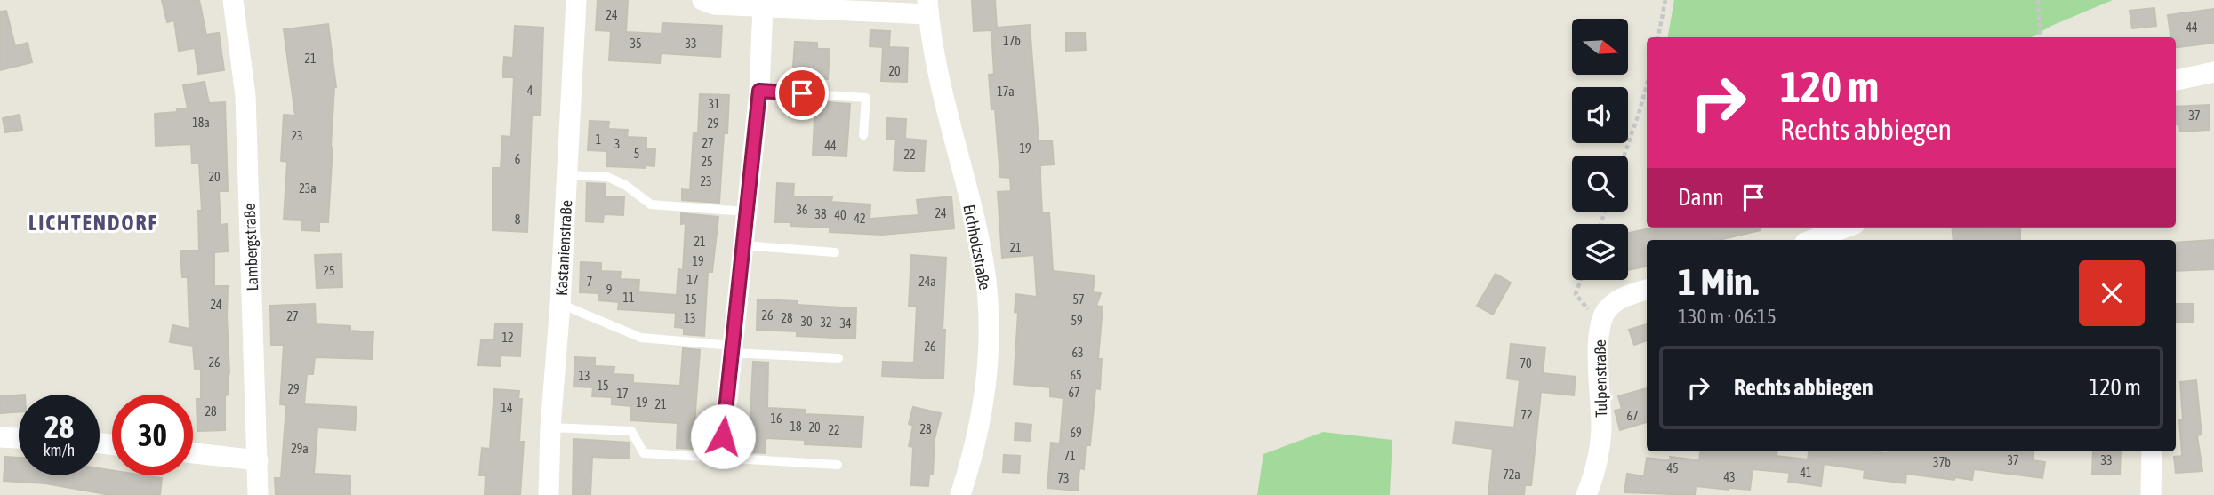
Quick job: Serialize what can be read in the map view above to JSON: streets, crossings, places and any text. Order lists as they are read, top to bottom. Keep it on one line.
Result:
{"streets":{"street":["Lambergstraße","Eichholzstraße","Kastanienstraße","Tulpenstraße"]},"districts":["LICHTENDORF"],"house_numbers":["24","44","17b","35","33","21","20","4","17a","31","37","18a","29","23","1","27","3","44","19","5","22","6","25","20","23","23a","36","24","38","40","42","8","21","21","19","25","17","7","24a","9","11","15","57","24","26","27","13","28","59","30","32","34","12","26","63","26","70","65","13","15","29","67","17","19","21","14","28","72","67","16","18","20","28","22","69","29a","71","37","33","37b","45","41","72a","43","73"],"north":"right","page":{"turn":["120 m","Rechts abbiegen"],"then":"Dann","heading":["1 Min.","130 m · 06:15"],"list":[{"name":"Rechts abbiegen","value":"120 m"}],"speed":"28 km/h","limit":"30"}}
